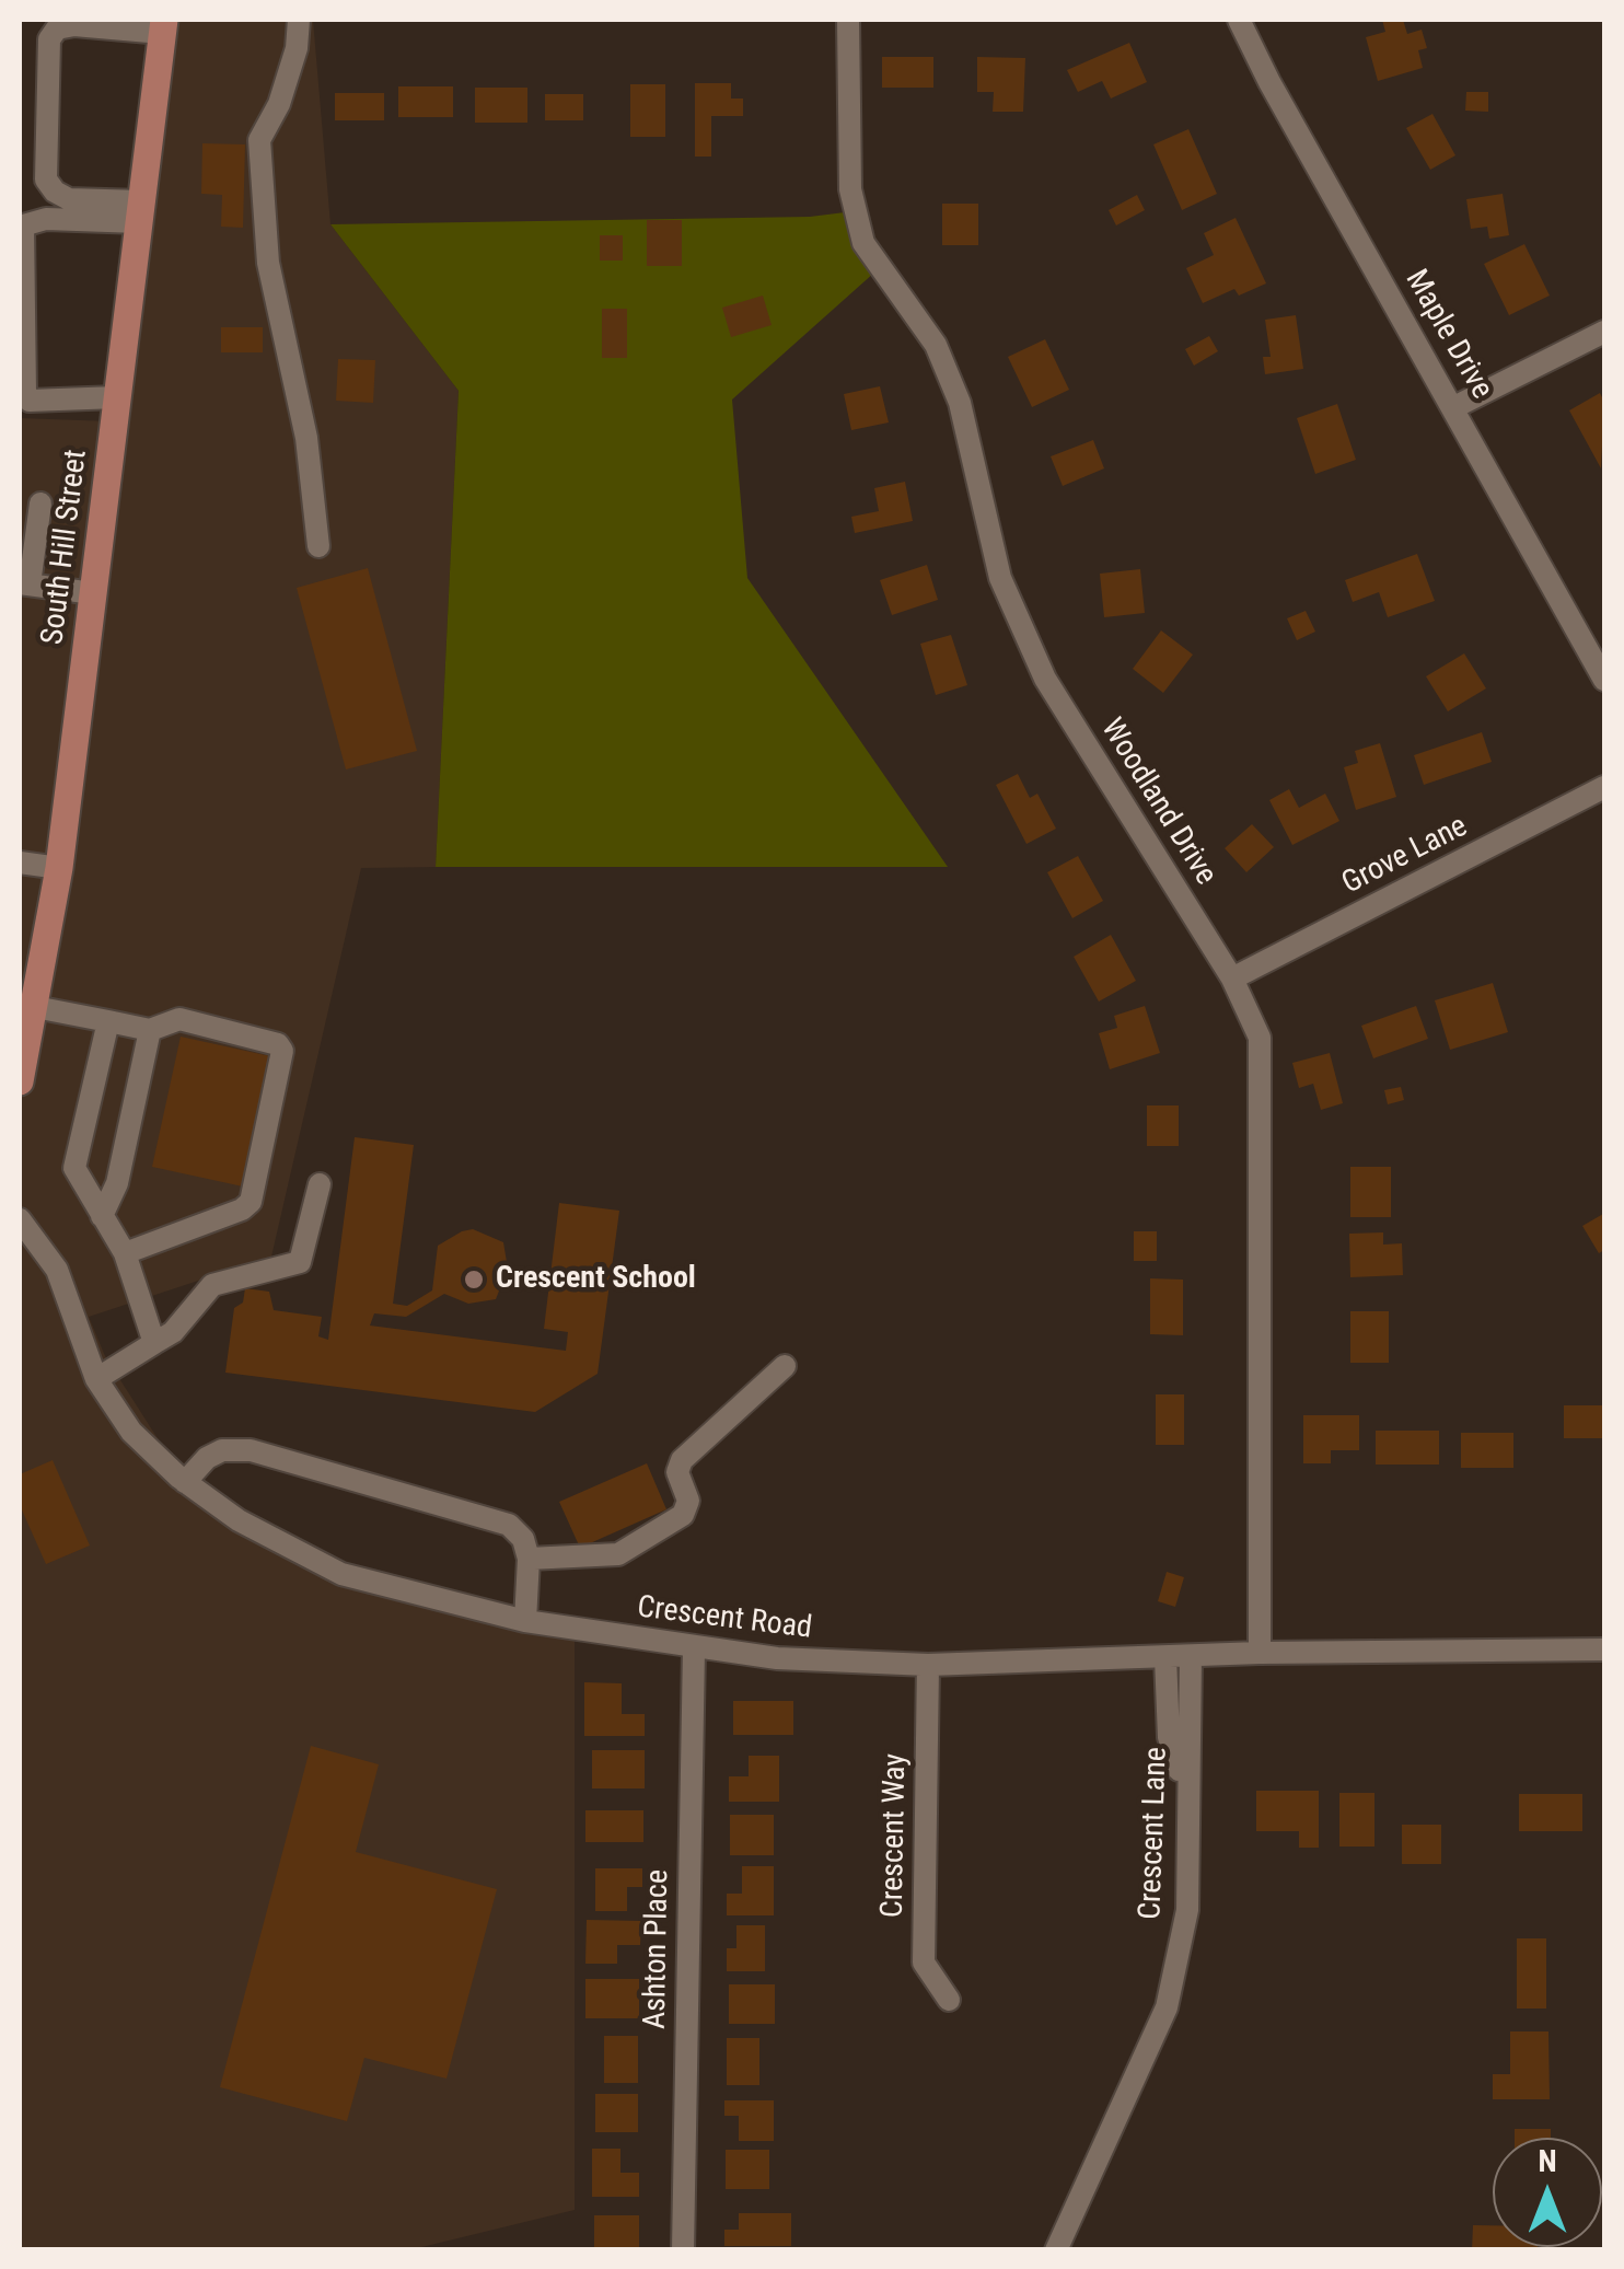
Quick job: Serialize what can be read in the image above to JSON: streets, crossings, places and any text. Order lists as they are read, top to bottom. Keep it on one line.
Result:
{"streets":{"main road":["South Hill Street"],"street":["Maple Drive","Woodland Drive","Grove Lane","Crescent Road","Crescent Lane","Crescent Way","Ashton Place"]},"crossings":[["Woodland Drive","Grove Lane"],["Woodland Drive","Crescent Road"],["Crescent Road","Crescent Lane"],["Crescent Road","Crescent Way"],["Crescent Road","Ashton Place"]],"places":["Crescent School"],"north":"top"}
